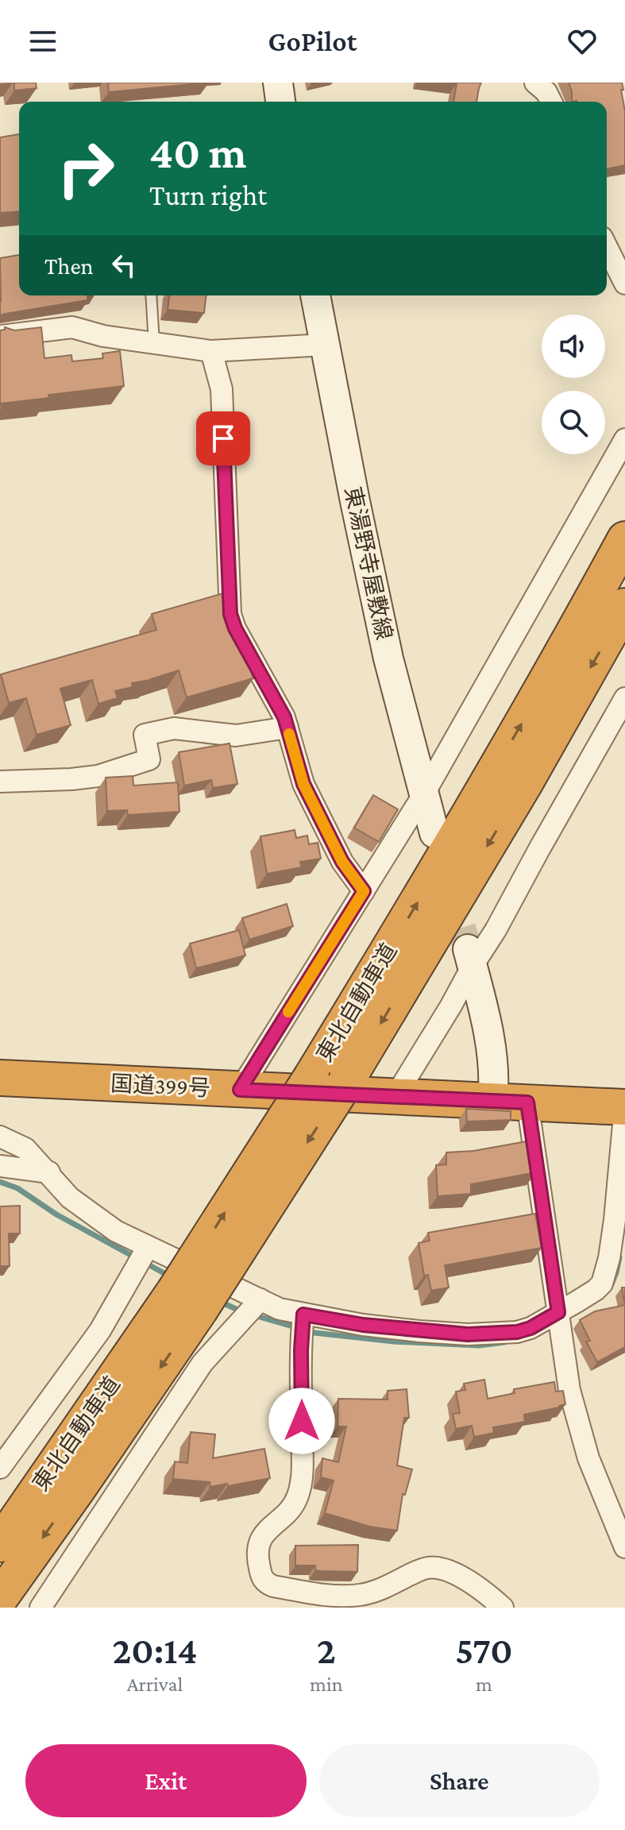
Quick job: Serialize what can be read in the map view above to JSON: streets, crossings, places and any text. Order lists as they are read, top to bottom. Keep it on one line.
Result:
{"streets":{"highway":["東北自動車道","国道399号"],"main road":["東湯野寺屋敷線"]},"page":{"header":"GoPilot","turn":["40 m","Turn right"],"then":"Then","eta":["20:14","Arrival","2","min","570","m"],"buttons":["Exit","Share"]}}
